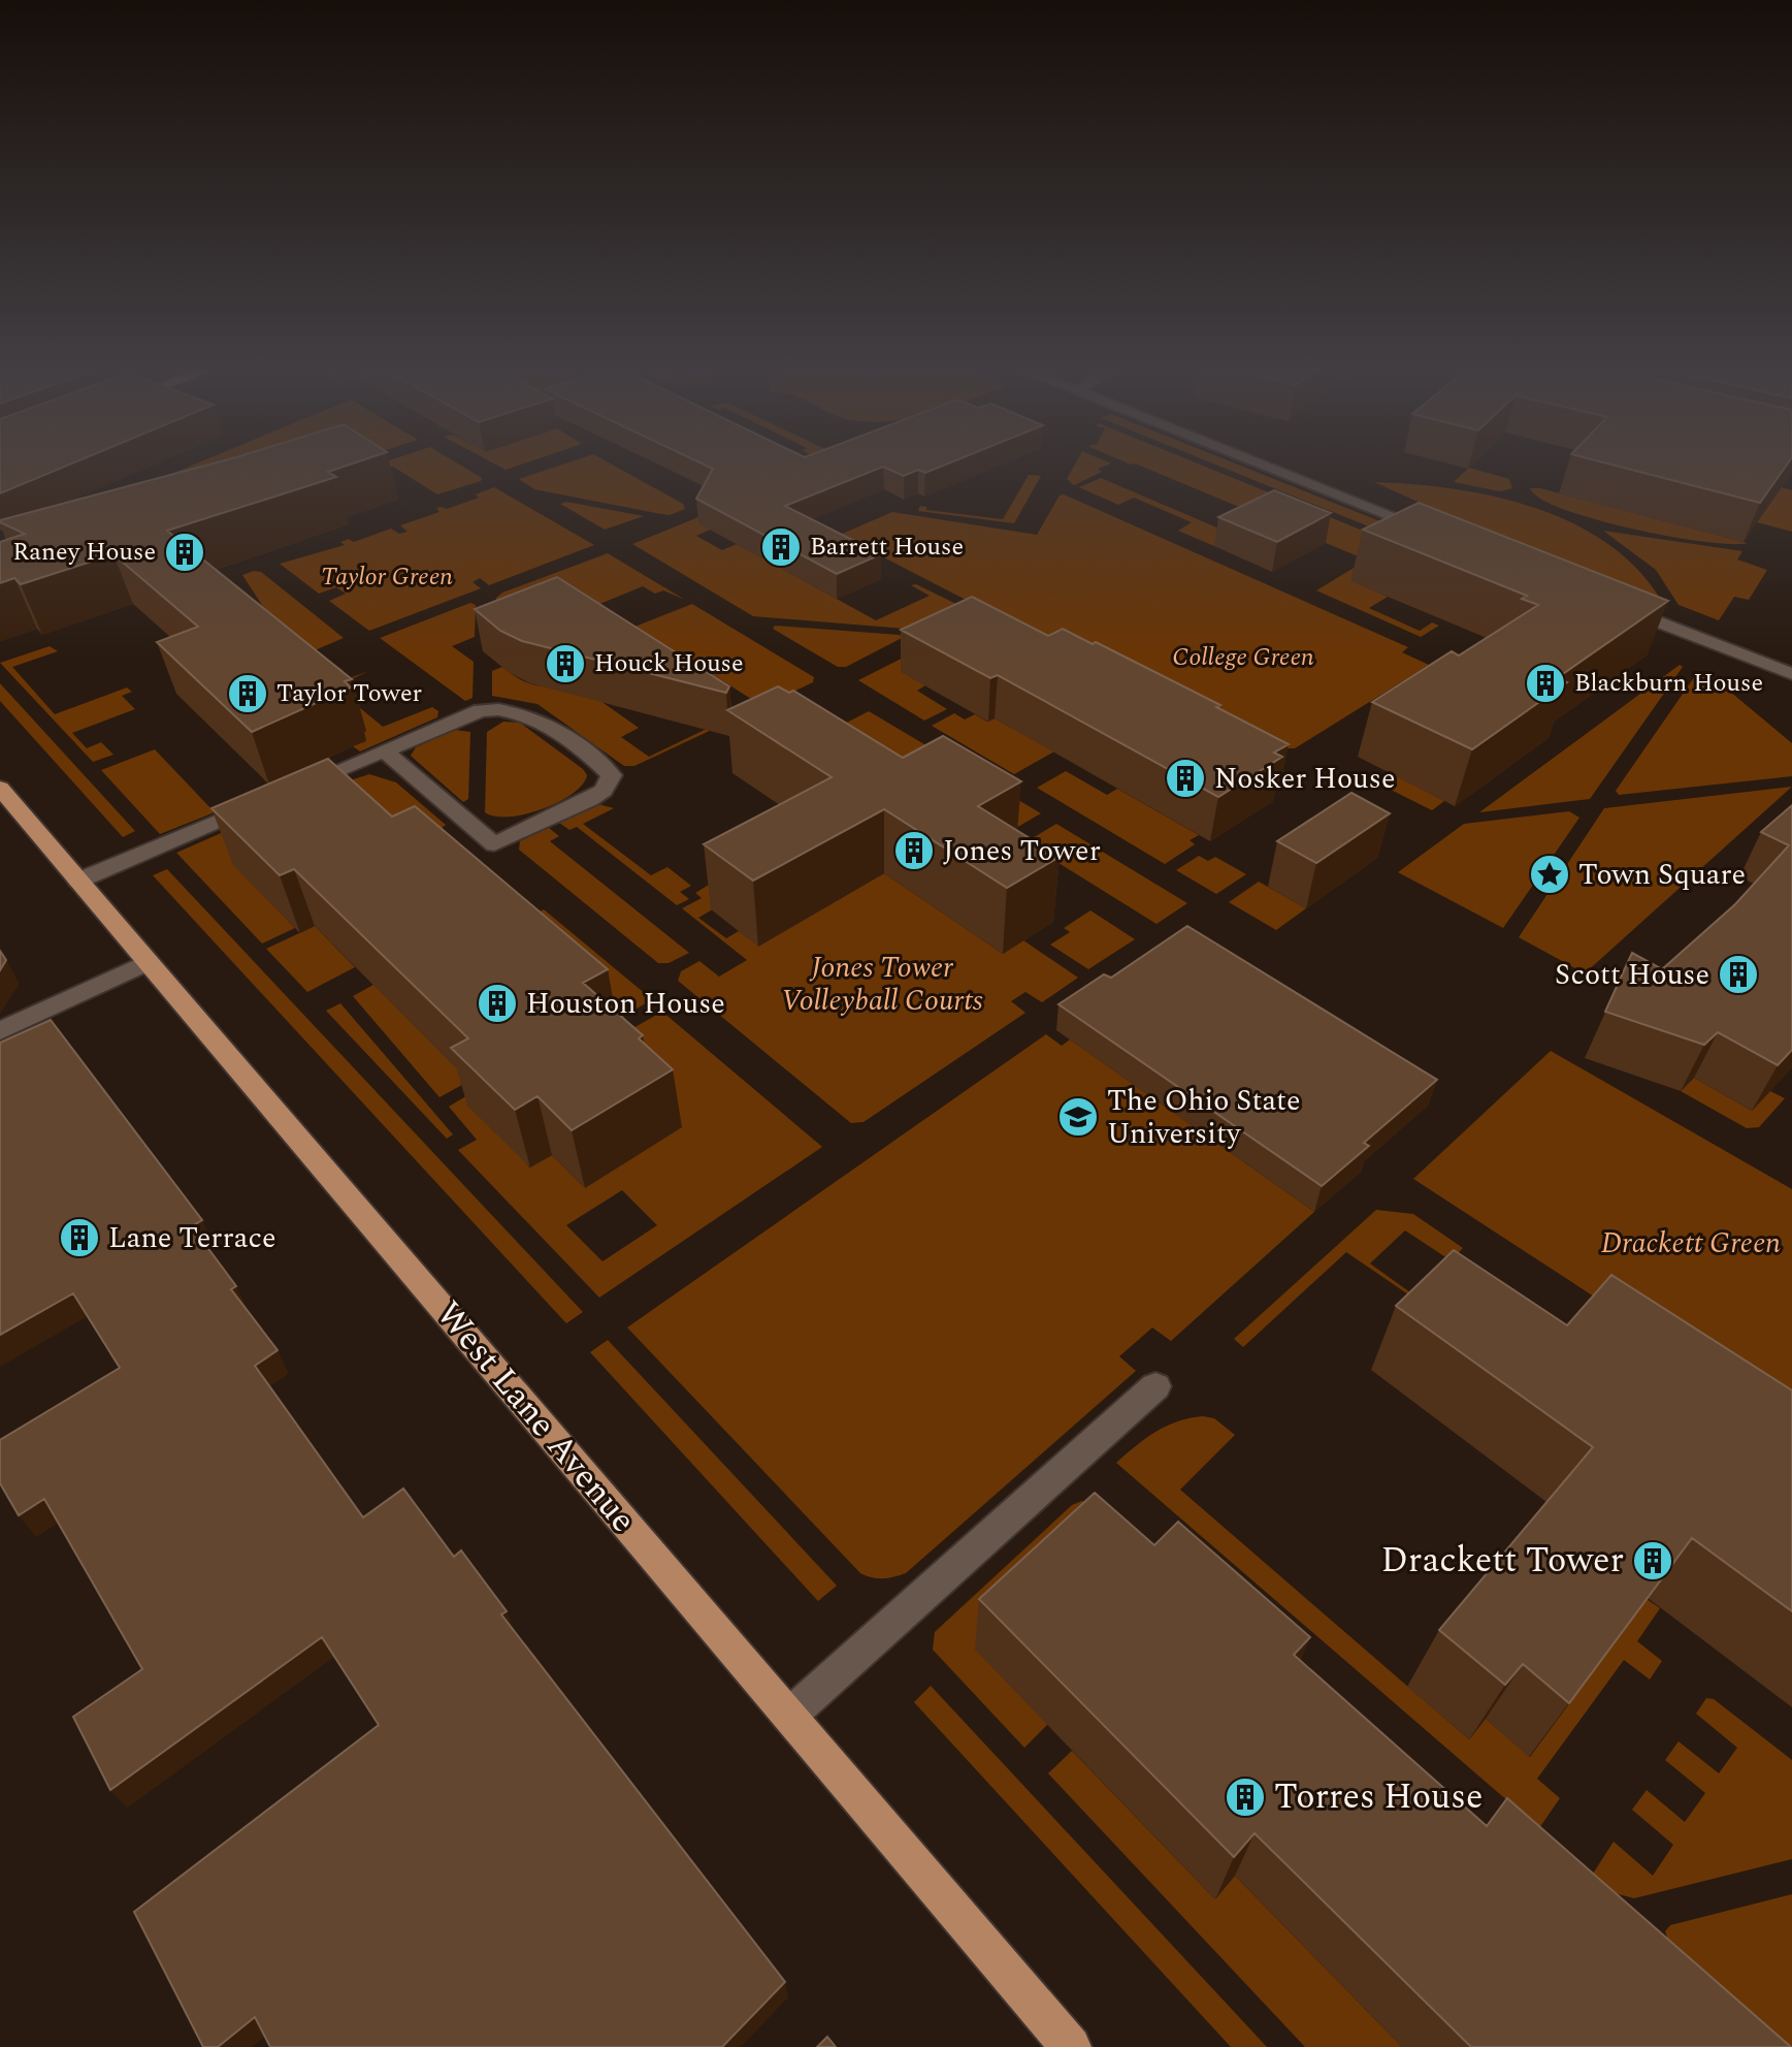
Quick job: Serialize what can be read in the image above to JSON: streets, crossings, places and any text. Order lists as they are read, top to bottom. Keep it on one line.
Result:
{"streets":{"main road":["West Lane Avenue"]},"parks":["Taylor Green","College Green","Jones Tower Volleyball Courts","Drackett Green"],"places":{"building":["Barrett House","Raney House","Houck House","Blackburn House","Taylor Tower","Nosker House","Jones Tower","Scott House","Houston House","Lane Terrace","Drackett Tower","Torres House"],"place":["Town Square"],"school or university":["The Ohio State University"]}}
